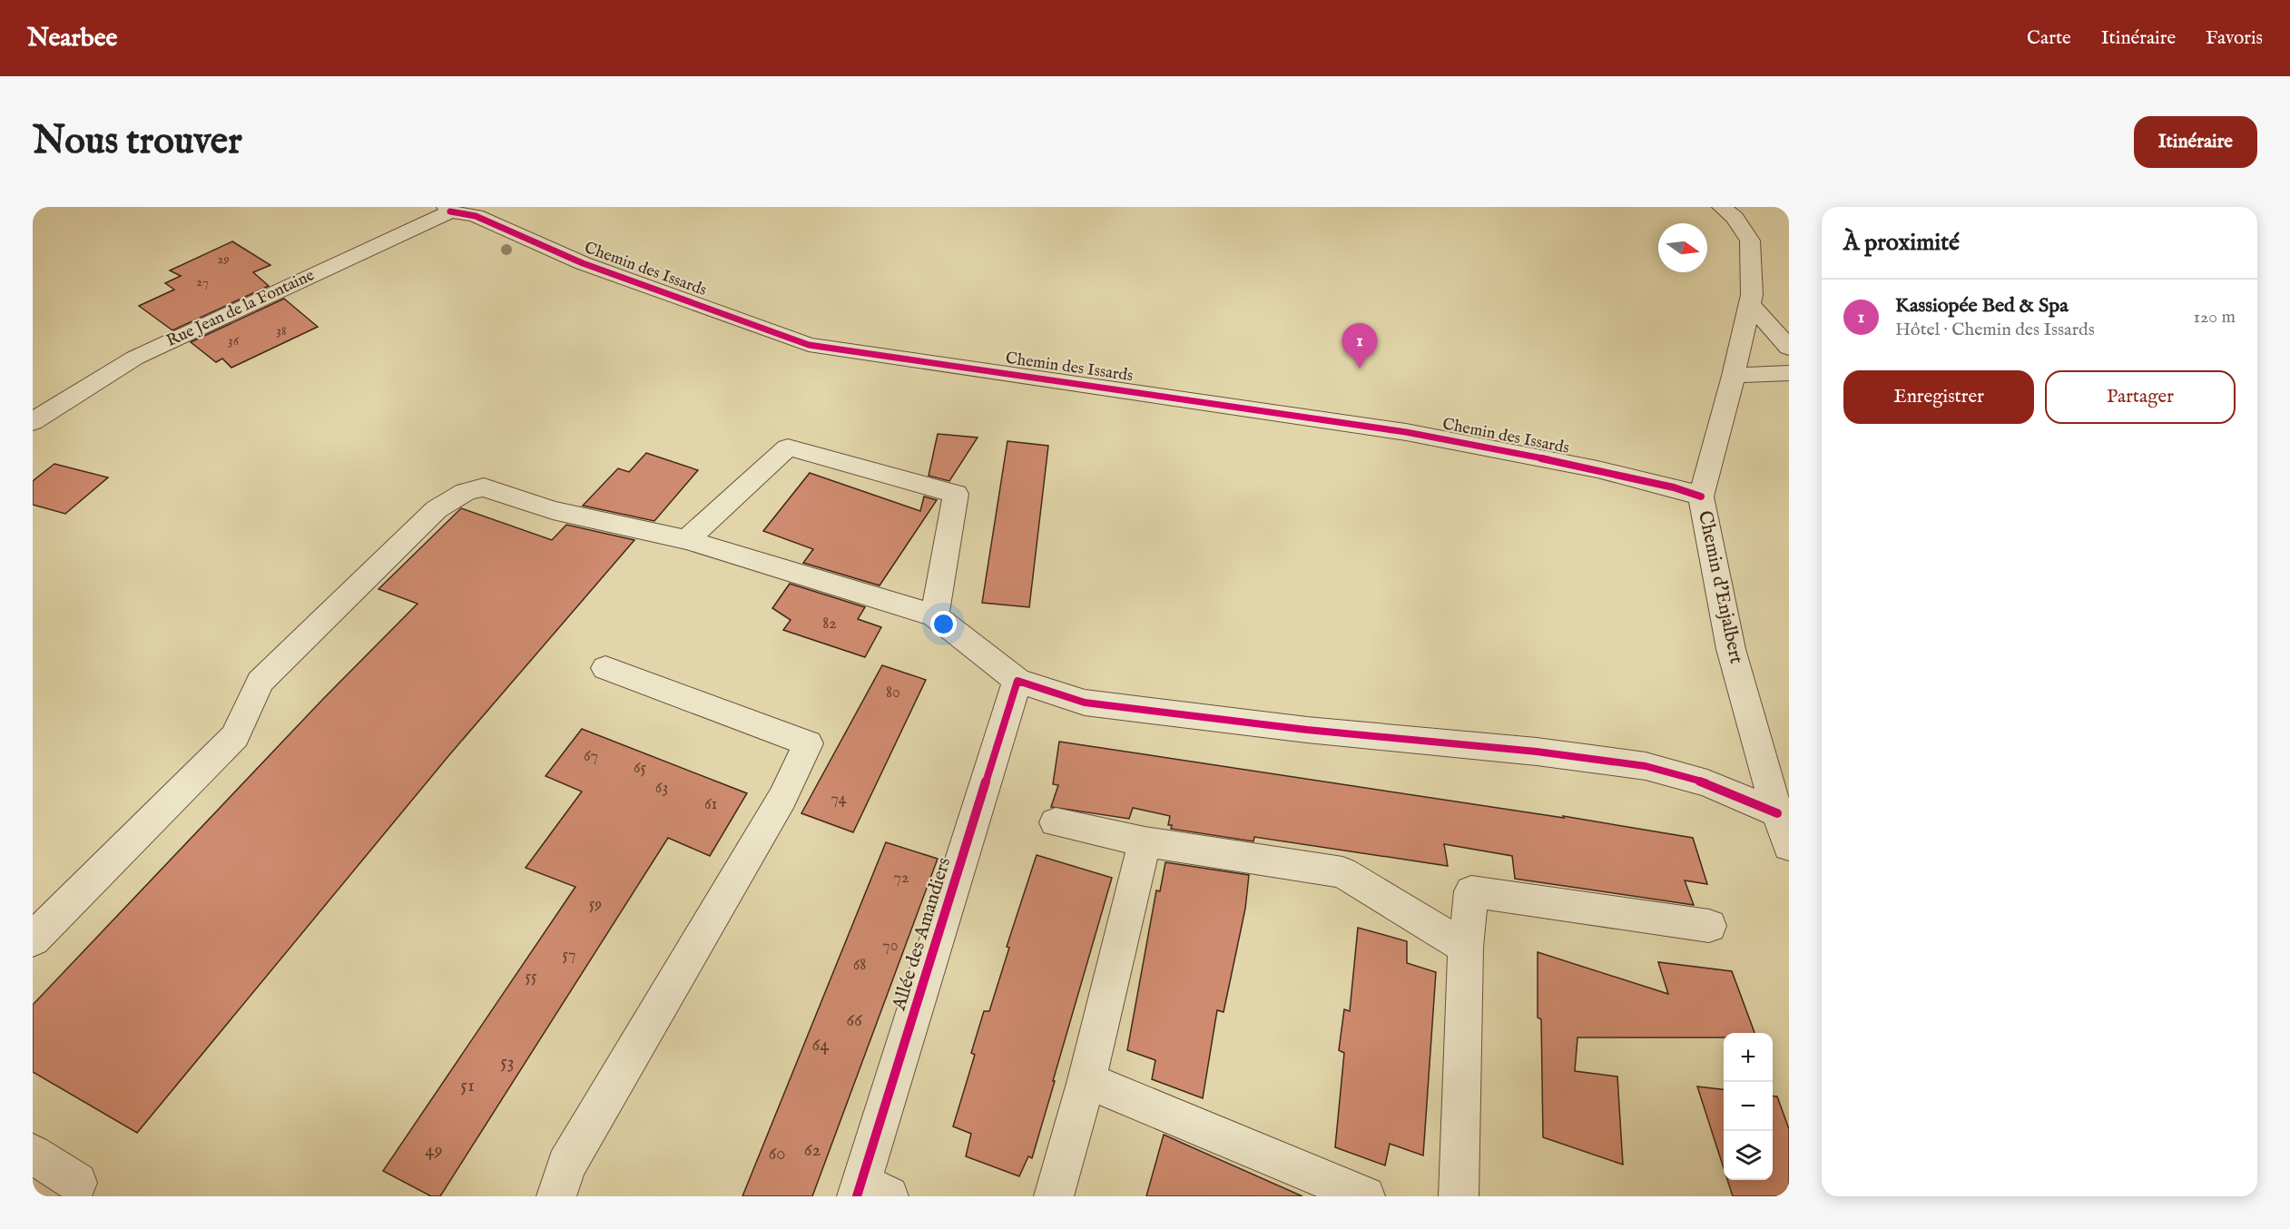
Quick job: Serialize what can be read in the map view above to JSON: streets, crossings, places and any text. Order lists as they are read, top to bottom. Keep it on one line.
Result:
{"streets":{"street":["Chemin des Issards","Rue Jean de la Fontaine","Chemin d'Enjalbert","Allée des Amandiers"]},"crossings":[["Chemin des Issards","Rue Jean de la Fontaine"],["Chemin des Issards","Chemin d'Enjalbert"]],"house_numbers":["29","27","38","36","82","80","67","65","63","74","61","72","59","70","57","68","55","66","64","53","51","49","62","60"],"north":"right","page":{"header":"Nearbee","nav":["Carte","Itinéraire","Favoris"],"buttons":["Itinéraire",["Enregistrer","Partager"]],"title":"Nous trouver","heading":"À proximité","list":[{"mark":"1","name":"Kassiopée Bed & Spa","note":"Hôtel · Chemin des Issards","value":"120 m"}],"pins":"1","map_buttons":["+","−"]}}
